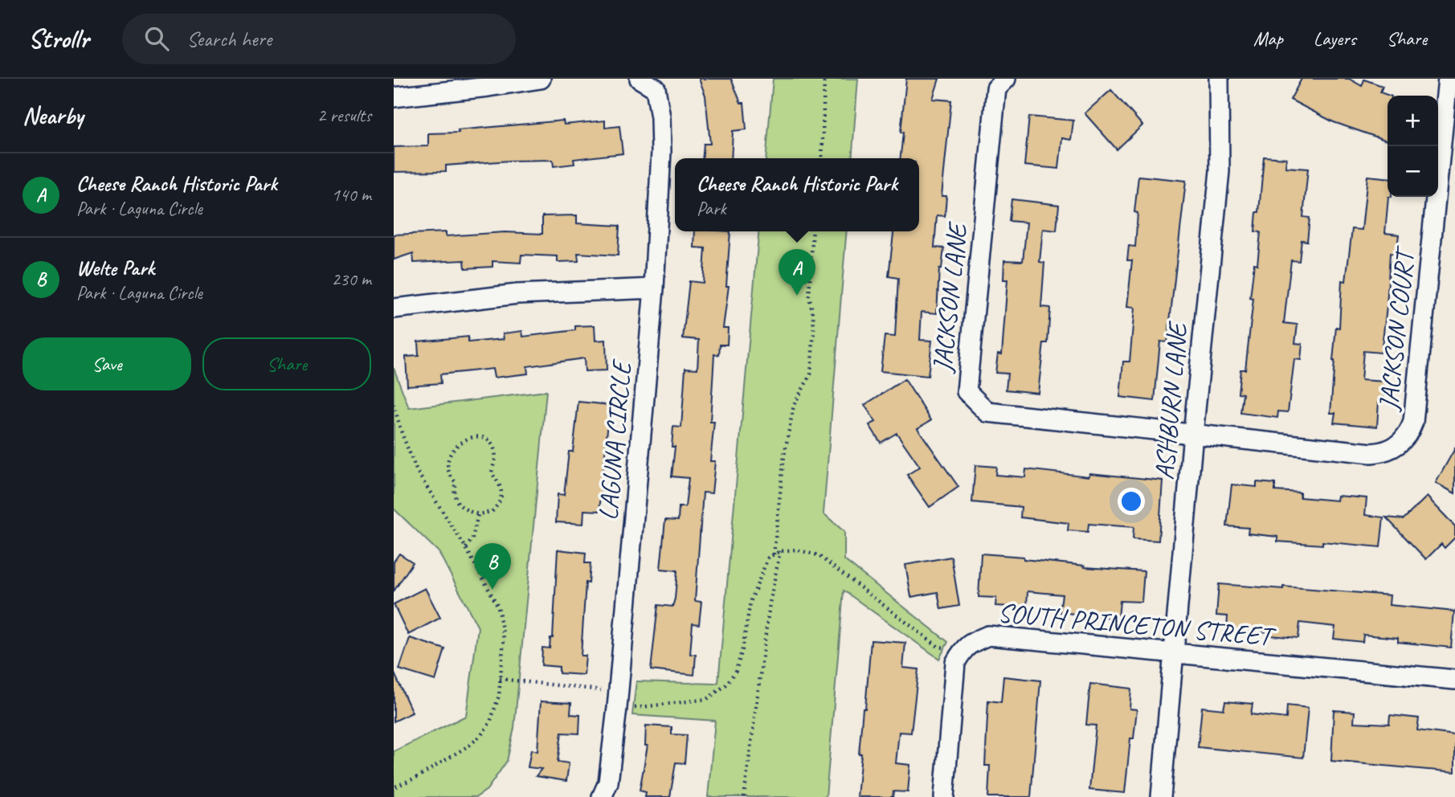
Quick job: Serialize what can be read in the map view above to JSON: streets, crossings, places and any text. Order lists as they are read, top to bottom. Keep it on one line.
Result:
{"streets":{"street":["JACKSON LANE","JACKSON COURT","ASHBURN LANE","LAGUNA CIRCLE","SOUTH PRINCETON STREET"]},"crossings":[["JACKSON LANE","JACKSON COURT"],["JACKSON LANE","ASHBURN LANE"],["JACKSON COURT","ASHBURN LANE"],["ASHBURN LANE","SOUTH PRINCETON STREET"]],"page":{"header":"Strollr","search":"Search here","nav":["Map","Layers","Share"],"heading":["Nearby","2 results"],"map_buttons":["+","−"],"list":[{"mark":"A","name":"Cheese Ranch Historic Park","note":"Park · Laguna Circle","value":"140 m"},{"mark":"B","name":"Welte Park","note":"Park · Laguna Circle","value":"230 m"}],"popup":["Cheese Ranch Historic Park","Park"],"pins":["A","B"],"buttons":["Save","Share"]}}
